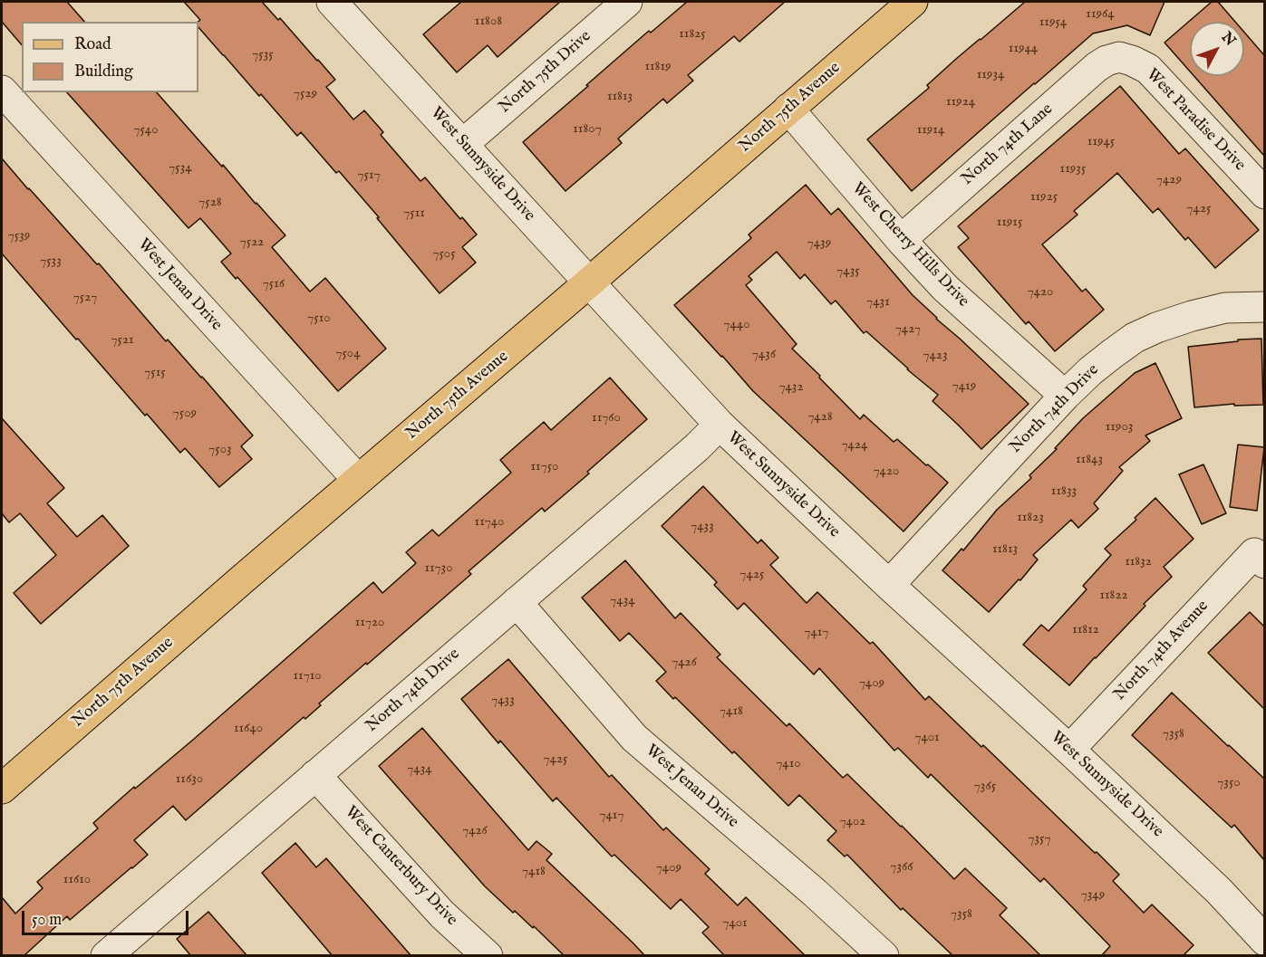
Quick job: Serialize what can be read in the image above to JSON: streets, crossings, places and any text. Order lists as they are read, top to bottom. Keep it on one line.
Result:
{"streets":{"main road":["North 75th Avenue"],"street":["North 75th Drive","West Paradise Drive","North 74th Lane","West Sunnyside Drive","West Cherry Hills Drive","West Jenan Drive","North 74th Drive","North 74th Avenue","West Canterbury Drive"]},"crossings":[["North 75th Drive","West Sunnyside Drive"],["North 75th Avenue","West Sunnyside Drive"],["North 75th Avenue","West Cherry Hills Drive"],["North 75th Avenue","West Jenan Drive"],["West Paradise Drive","North 74th Lane"],["North 74th Lane","West Cherry Hills Drive"],["West Sunnyside Drive","North 74th Drive"],["West Sunnyside Drive","North 74th Avenue"],["West Cherry Hills Drive","North 74th Drive"],["West Jenan Drive","North 74th Drive"],["North 74th Drive","West Canterbury Drive"]],"house_numbers":["11964","11808","11954","11825","11944","7535","11819","11934","7529","11813","11924","11807","7540","11914","11945","7534","11935","7517","7429","11925","7528","7425","7511","11915","7539","7522","7439","7505","7533","7435","7516","7420","7527","7431","7510","7440","7427","7521","7504","7436","7423","7515","7419","7432","7509","7428","11760","11903","7424","7503","11843","11750","7420","11833","11823","11740","7433","11813","11832","11730","7425","11822","7434","11720","11812","7417","7426","11710","7409","7433","7418","11640","7358","7401","7425","7410","7434","11630","7350","7365","7417","7402","7426","7357","7366","7409","7418","11610","7349","7358","7401"],"legend":["Road","Building"],"scale_bar":"50 m","north":"top right"}
